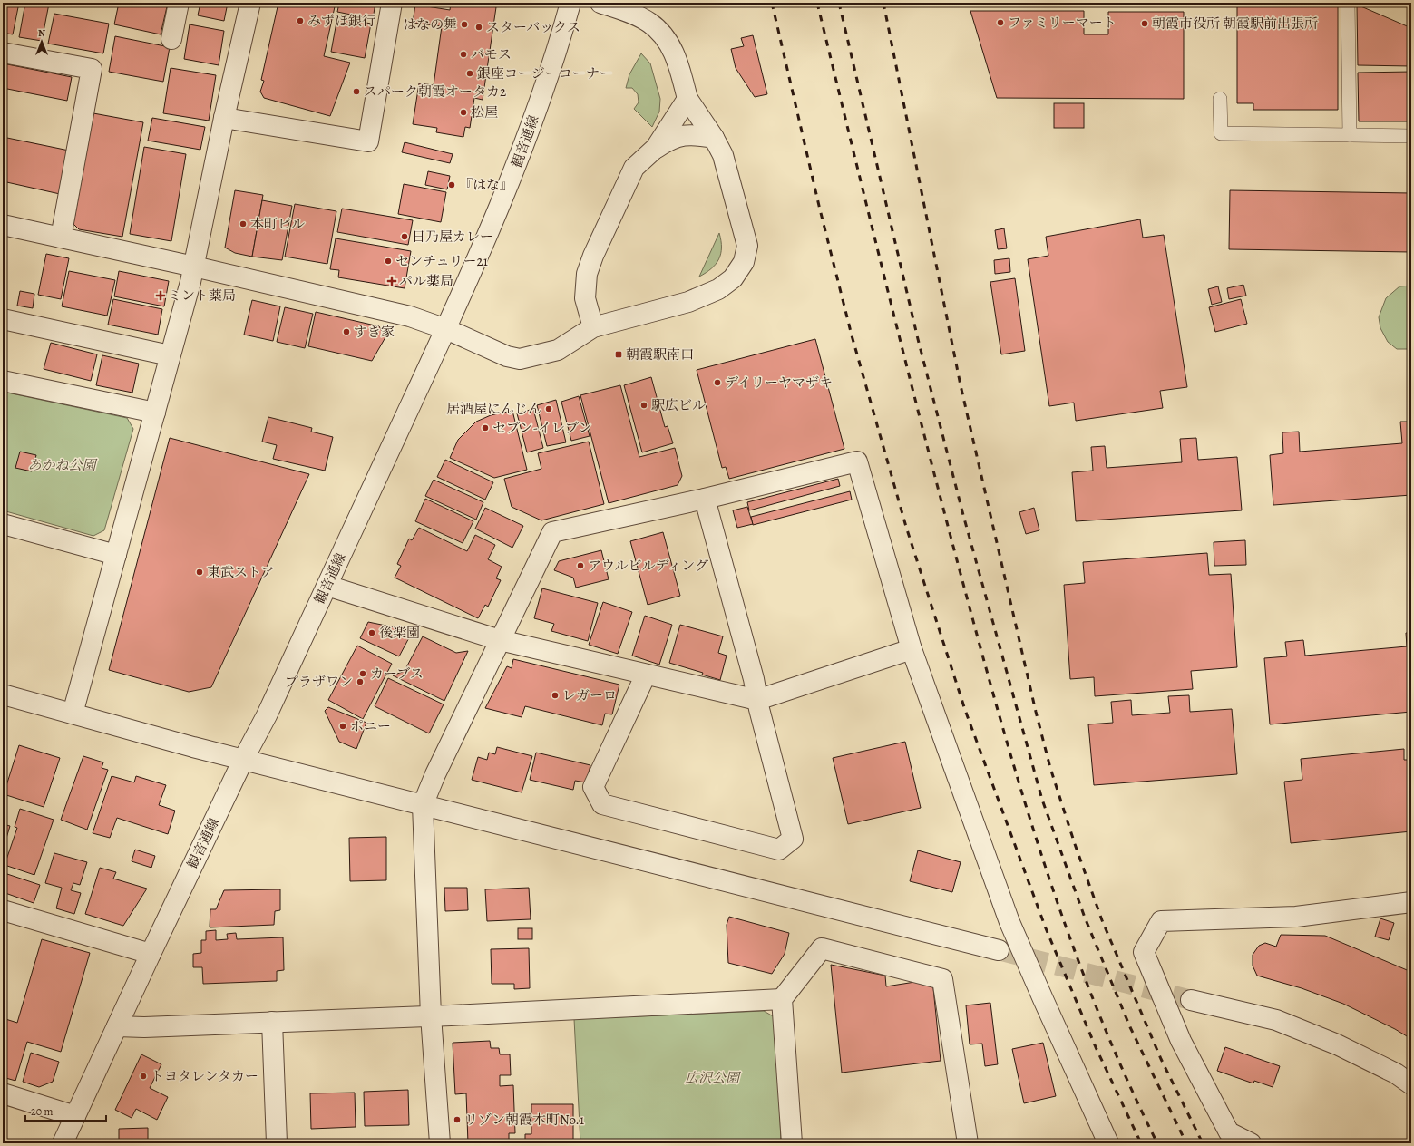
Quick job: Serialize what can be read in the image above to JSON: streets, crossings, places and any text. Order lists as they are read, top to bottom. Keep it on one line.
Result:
{"streets":{"street":["観音通線"]},"parks":["あかね公園","広沢公園"],"places":{"other":["みずほ銀行","ファミリーマート","朝霞市役所 朝霞駅前出張所","はなの舞","スターバックス","バモス","銀座コージーコーナー","スパーク朝霞オータカ2","松屋","『はな』","本町ビル","日乃屋カレー","センチュリー21","すき家","デイリーヤマザキ","駅広ビル","居酒屋にんじん","セブン-イレブン","アウルビルディング","東武ストア","後楽園","カーブス","プラザワン","レガーロ","ポニー","トヨタレンタカー","リゾン朝霞本町No.1"],"health":["パル薬局","ミント薬局"],"transit":["朝霞駅南口"]},"scale_bar":"20 m","north":"top"}
